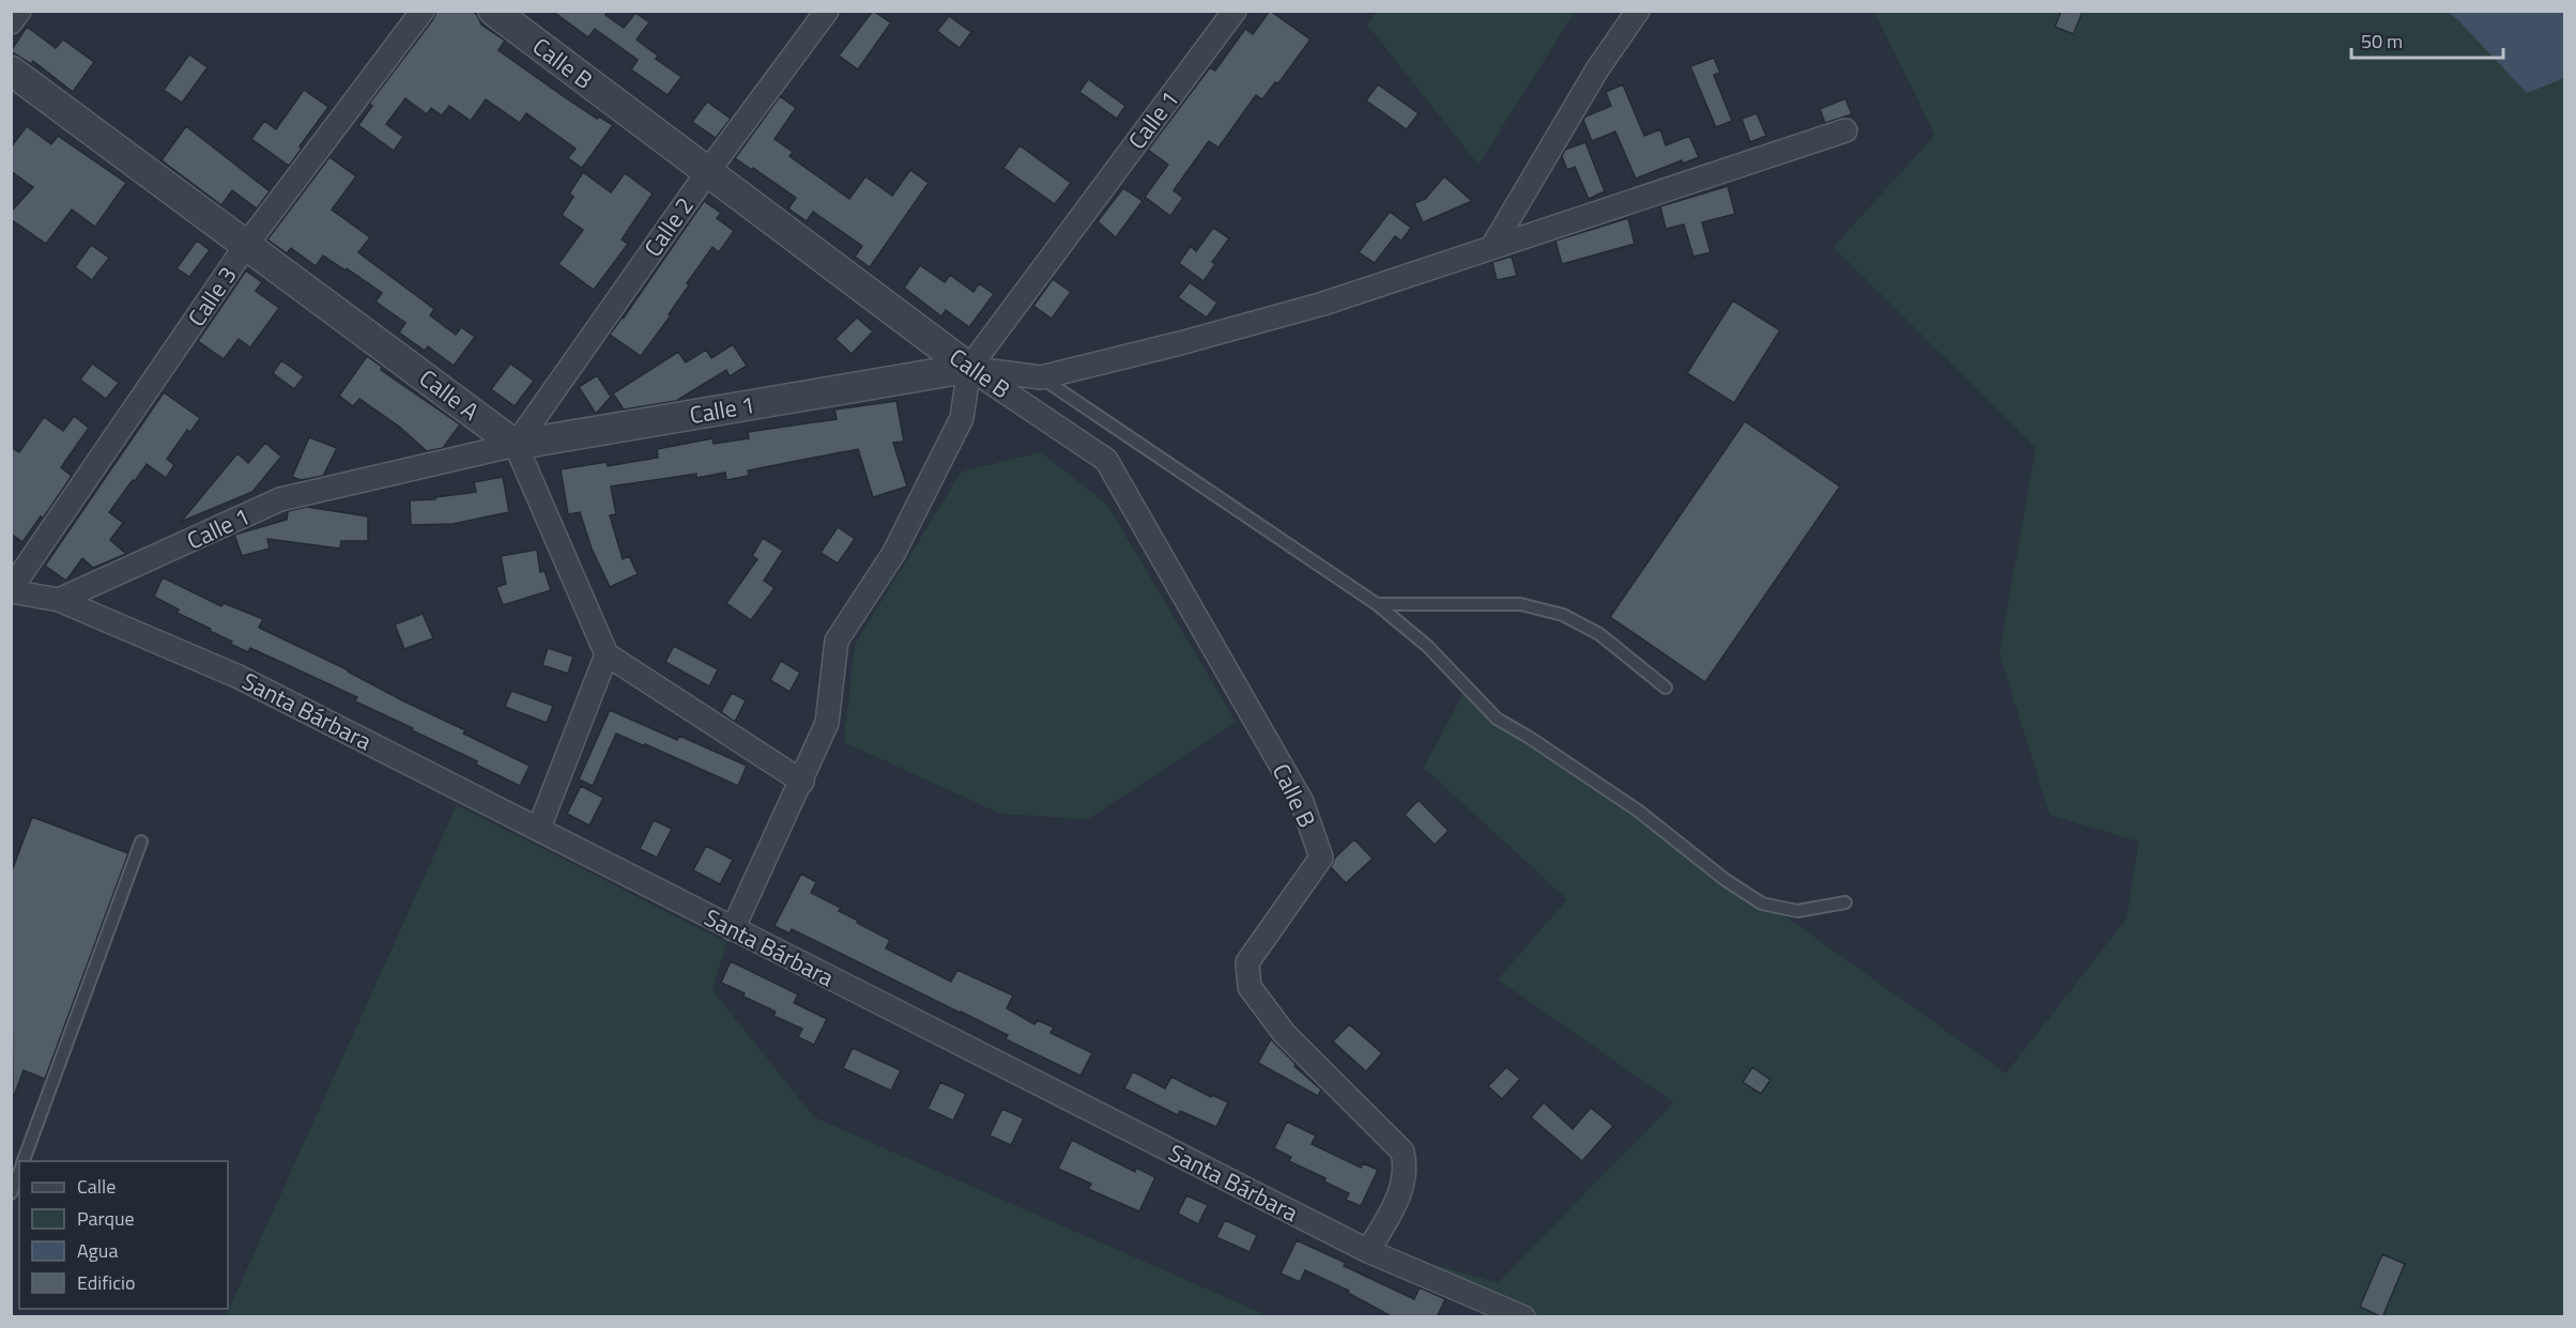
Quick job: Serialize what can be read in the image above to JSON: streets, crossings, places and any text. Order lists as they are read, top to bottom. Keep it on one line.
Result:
{"streets":{"street":["Calle B","Calle 1","Calle 2","Calle 3","Calle A","Santa Bárbara"]},"crossings":[["Calle B","Calle 1"],["Calle B","Calle 2"],["Calle B","Santa Bárbara"],["Calle 1","Calle 2"],["Calle 1","Calle A"],["Calle 1","Santa Bárbara"],["Calle 2","Calle A"],["Calle 3","Calle A"],["Calle 3","Santa Bárbara"]],"legend":["Calle","Parque","Agua","Edificio"],"scale_bar":"50 m"}
